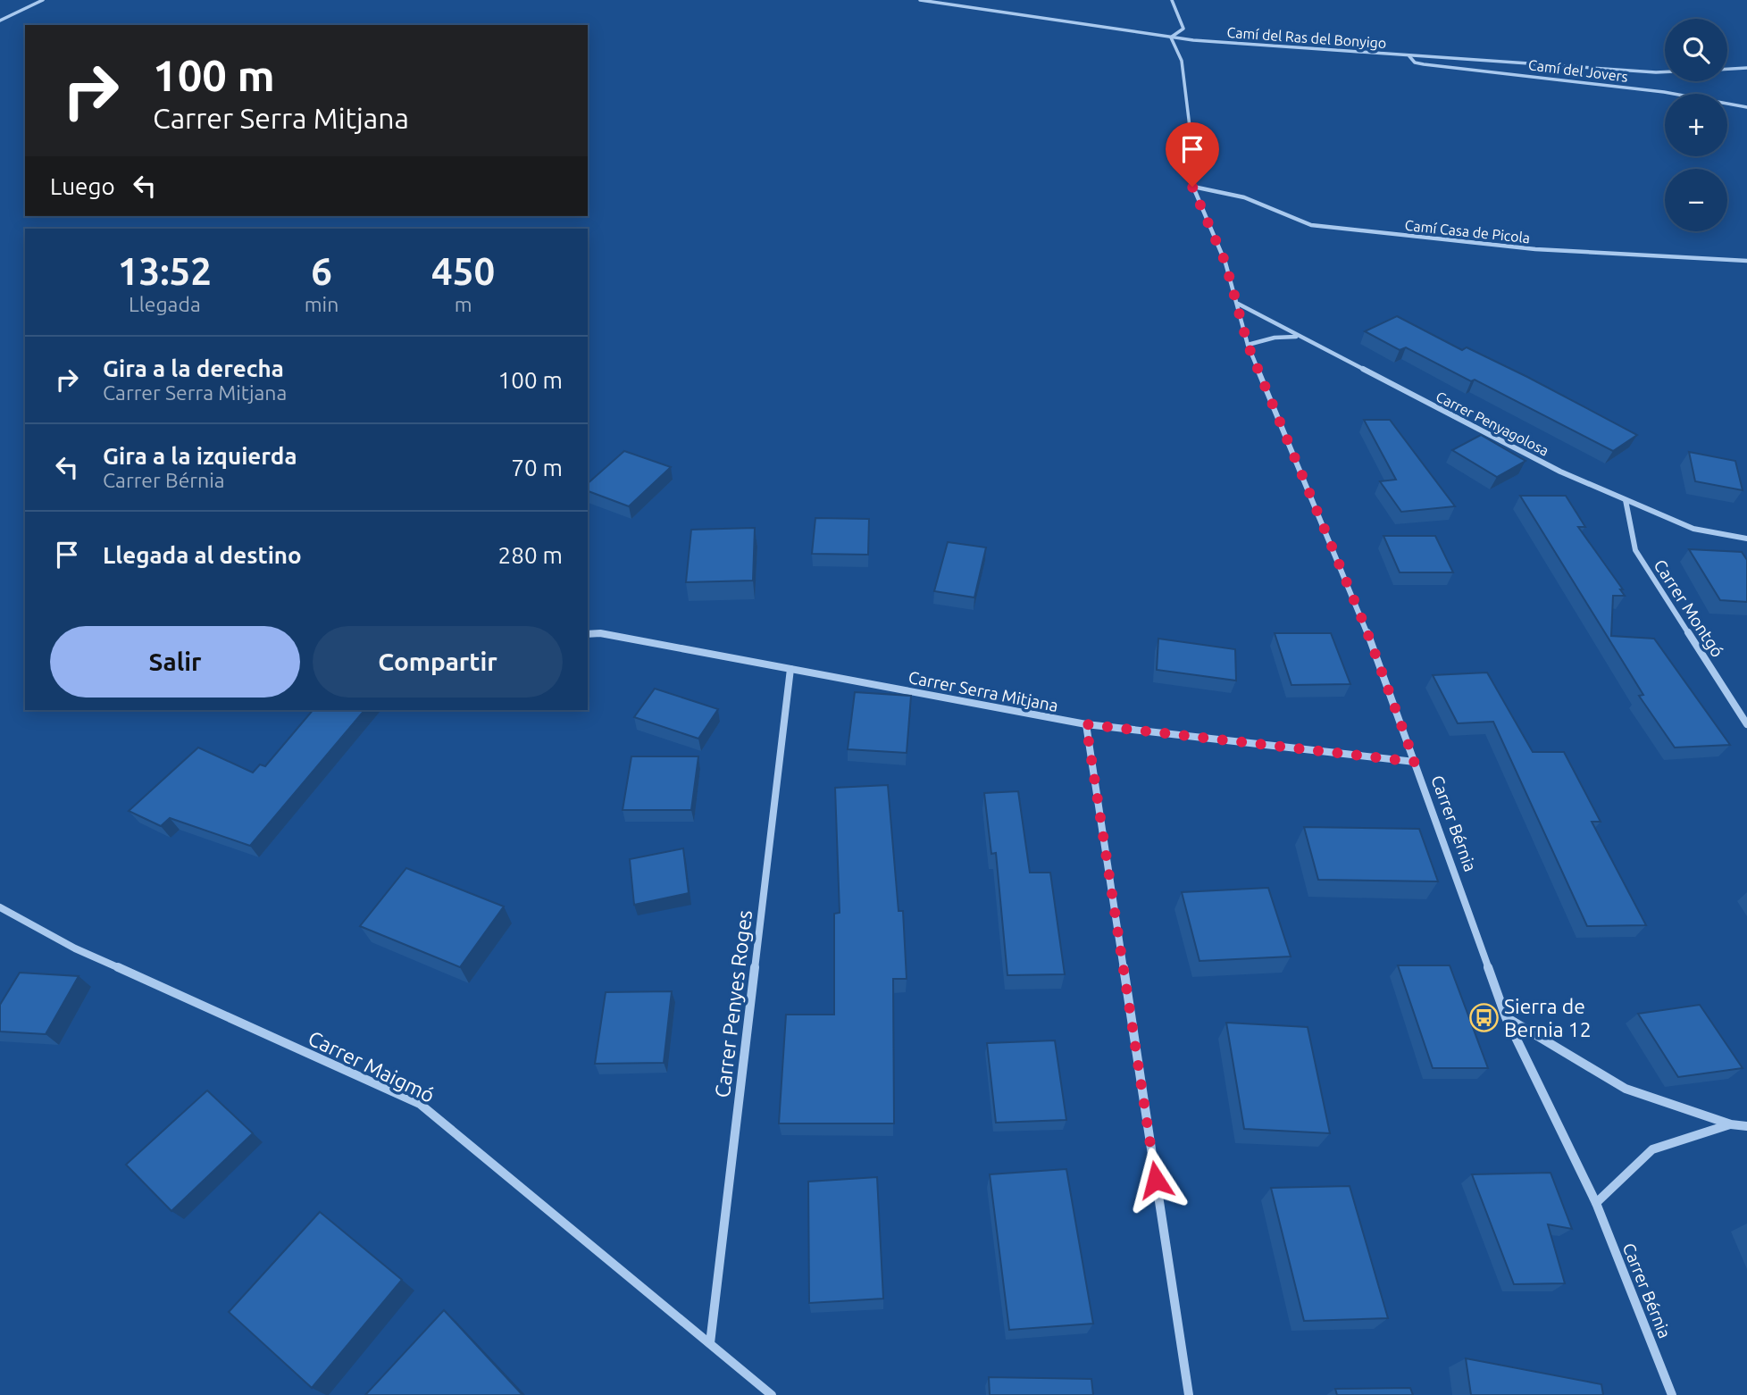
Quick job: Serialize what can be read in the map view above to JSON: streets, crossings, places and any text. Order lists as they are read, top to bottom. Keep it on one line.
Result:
{"streets":{"street":["Camí del Ras del Bonyigo","Camí del Jovers","Camí Casa de Picola","Carrer Penyagolosa","Carrer Montgó","Carrer Serra Mitjana","Carrer Bérnia","Carrer Penyes Roges","Carrer Maigmó"]},"crossings":[["Camí del Ras del Bonyigo","Camí del Jovers"],["Camí Casa de Picola","Carrer Bérnia"],["Carrer Penyagolosa","Carrer Montgó"],["Carrer Penyagolosa","Carrer Bérnia"],["Carrer Serra Mitjana","Carrer Bérnia"],["Carrer Serra Mitjana","Carrer Penyes Roges"],["Carrer Penyes Roges","Carrer Maigmó"]],"places":{"bus stop":["Sierra de Bernia 12"]},"page":{"map_buttons":["+","−"],"turn":["100 m","Carrer Serra Mitjana"],"then":"Luego","eta":["13:52","Llegada","6","min","450","m"],"list":[{"name":"Gira a la derecha","note":"Carrer Serra Mitjana","value":"100 m"},{"name":"Gira a la izquierda","note":"Carrer Bérnia","value":"70 m"},{"name":"Llegada al destino","value":"280 m"}],"buttons":["Salir","Compartir"]}}
